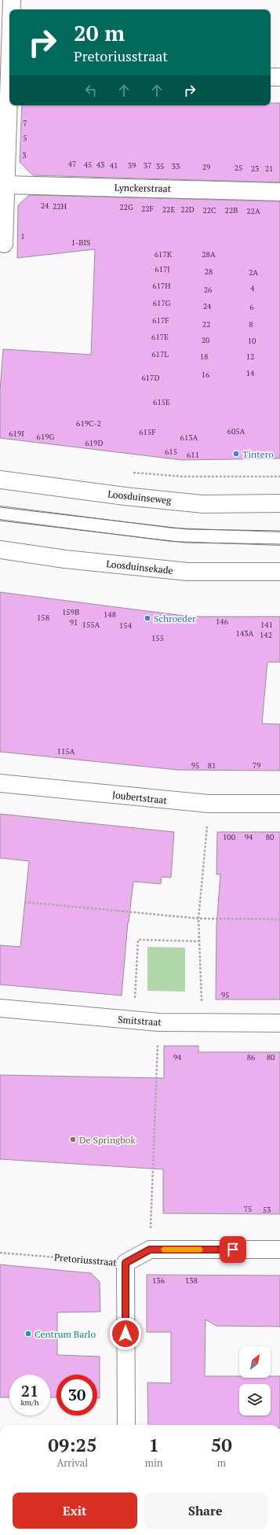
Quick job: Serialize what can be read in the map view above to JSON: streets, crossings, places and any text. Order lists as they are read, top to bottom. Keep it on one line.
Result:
{"streets":{"street":["Lynckerstraat","Loosduinseweg","Loosduinsekade","Joubertstraat","Smitstraat","Pretoriusstraat"]},"places":["Tintero","Schroeder","De Springbok","Centrum Barlo"],"house_numbers":["7","5","3","47","45","43","41","39","37","35","33","29","25","23","21","24","22H","22G","22F","22E","22D","22C","22B","22A","1","1-BIS","617K","28A","617J","28","2A","617H","4","26","617G","24","6","617F","22","8","617E","20","10","617L","18","12","14","16","617D","615E","619C-2","605A","615F","619I","619G","613A","619D","615","611","159B","148","158","146","91","155A","141","154","143A","142","155","115A","95","81","79","100","94","80","95","94","86","80","75","53","136","138"],"north":"top right","page":{"turn":["20 m","Pretoriusstraat"],"speed":"21 km/h","limit":"30","eta":["09:25","Arrival","1","min","50","m"],"buttons":["Exit","Share"]}}
